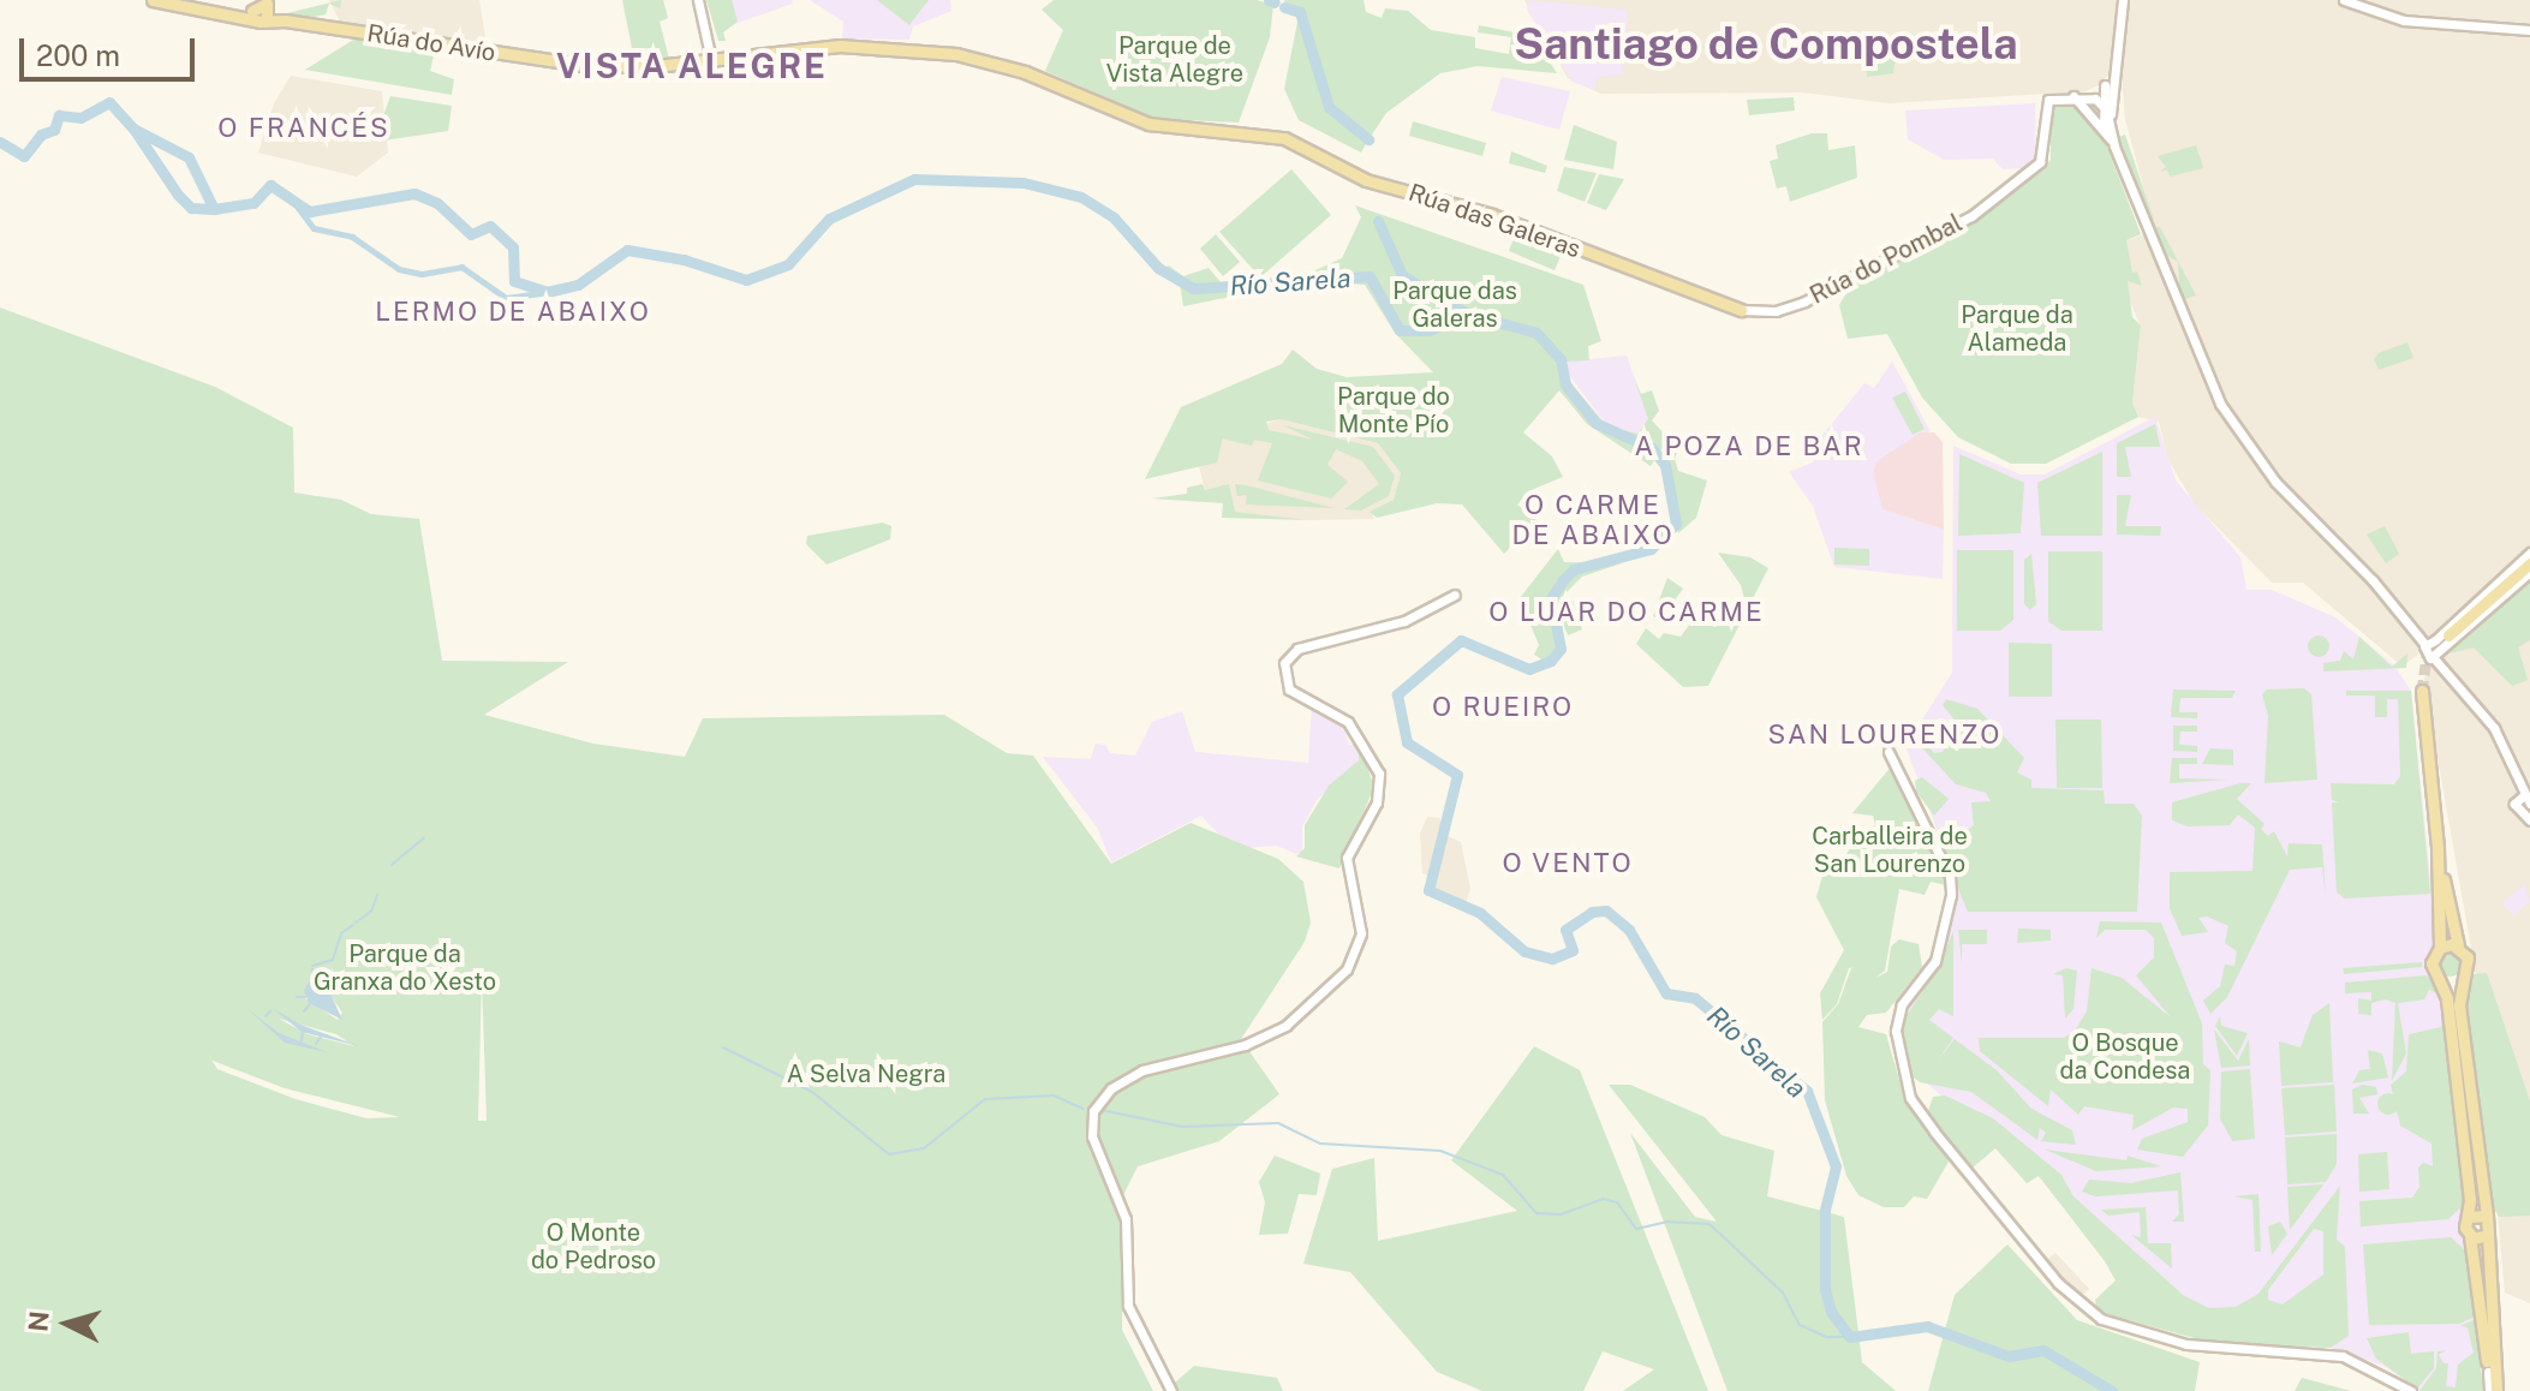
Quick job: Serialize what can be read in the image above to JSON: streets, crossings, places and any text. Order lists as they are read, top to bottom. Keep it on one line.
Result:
{"streets":{"main road":["Rúa do Avío","Rúa das Galeras"],"street":["Rúa do Pombal"]},"crossings":[["Rúa do Avío","Rúa das Galeras"],["Rúa das Galeras","Rúa do Pombal"]],"districts":["Santiago de Compostela","VISTA ALEGRE","O FRANCÉS","LERMO DE ABAIXO","A POZA DE BAR","O CARME DE ABAIXO","O LUAR DO CARME","O RUEIRO","SAN LOURENZO","O VENTO"],"water":["Río Sarela"],"parks":["Parque de Vista Alegre","Parque das Galeras","Parque da Alameda","Parque do Monte Pío","Carballeira de San Lourenzo","Parque da Granxa do Xesto","O Bosque da Condesa","A Selva Negra","O Monte do Pedroso"],"scale_bar":"200 m","north":"left"}
